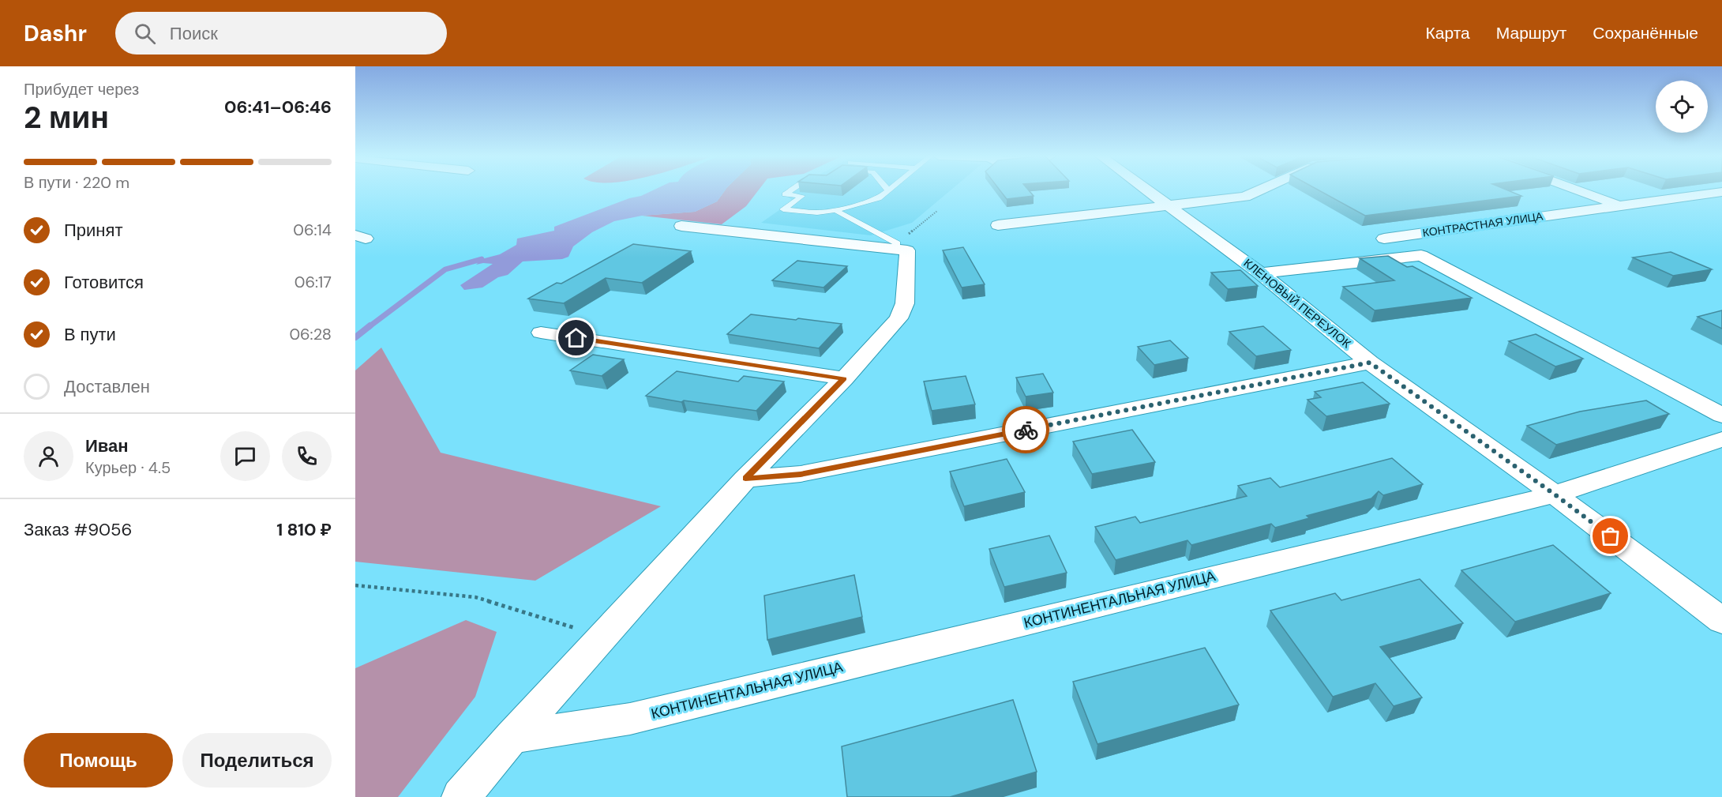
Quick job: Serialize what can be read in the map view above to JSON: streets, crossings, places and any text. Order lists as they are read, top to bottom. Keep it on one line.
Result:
{"streets":{"street":["КОНТРАСТНАЯ УЛИЦА","КЛЕНОВЫЙ ПЕРЕУЛОК","КОНТИНЕНТАЛЬНАЯ УЛИЦА"]},"crossings":[["КЛЕНОВЫЙ ПЕРЕУЛОК","КОНТИНЕНТАЛЬНАЯ УЛИЦА"]],"page":{"header":"Dashr","search":"Поиск","nav":["Карта","Маршрут","Сохранённые"],"heading":["2 мин","Прибудет через","06:41–06:46"],"panel":["Иван","Курьер · 4.5","Заказ #9056","1 810 ₽"],"bar":"В пути · 220 m","list":[["Принят","06:14"],["Готовится","06:17"],["В пути","06:28"],"Доставлен"],"buttons":["Помощь","Поделиться"]}}
